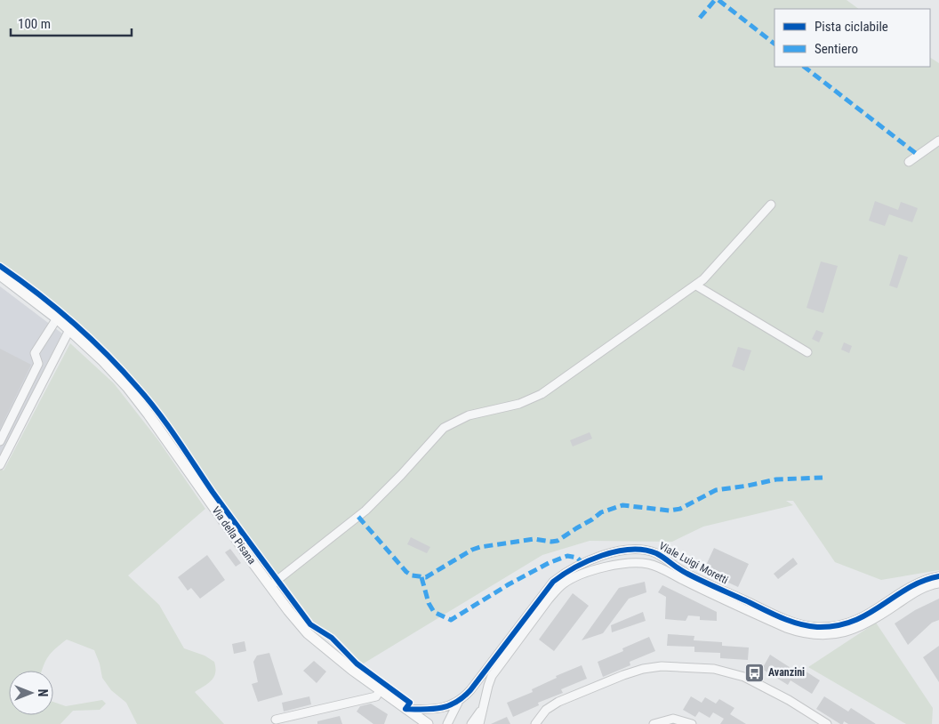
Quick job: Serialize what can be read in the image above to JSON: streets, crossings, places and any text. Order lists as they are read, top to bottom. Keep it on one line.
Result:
{"streets":{"main road":["Via della Pisana"],"street":["Viale Luigi Moretti"]},"crossings":[["Via della Pisana","Viale Luigi Moretti"]],"places":{"bus stop":["Avanzini"]},"legend":["Pista ciclabile","Sentiero"],"scale_bar":"100 m","north":"right"}
